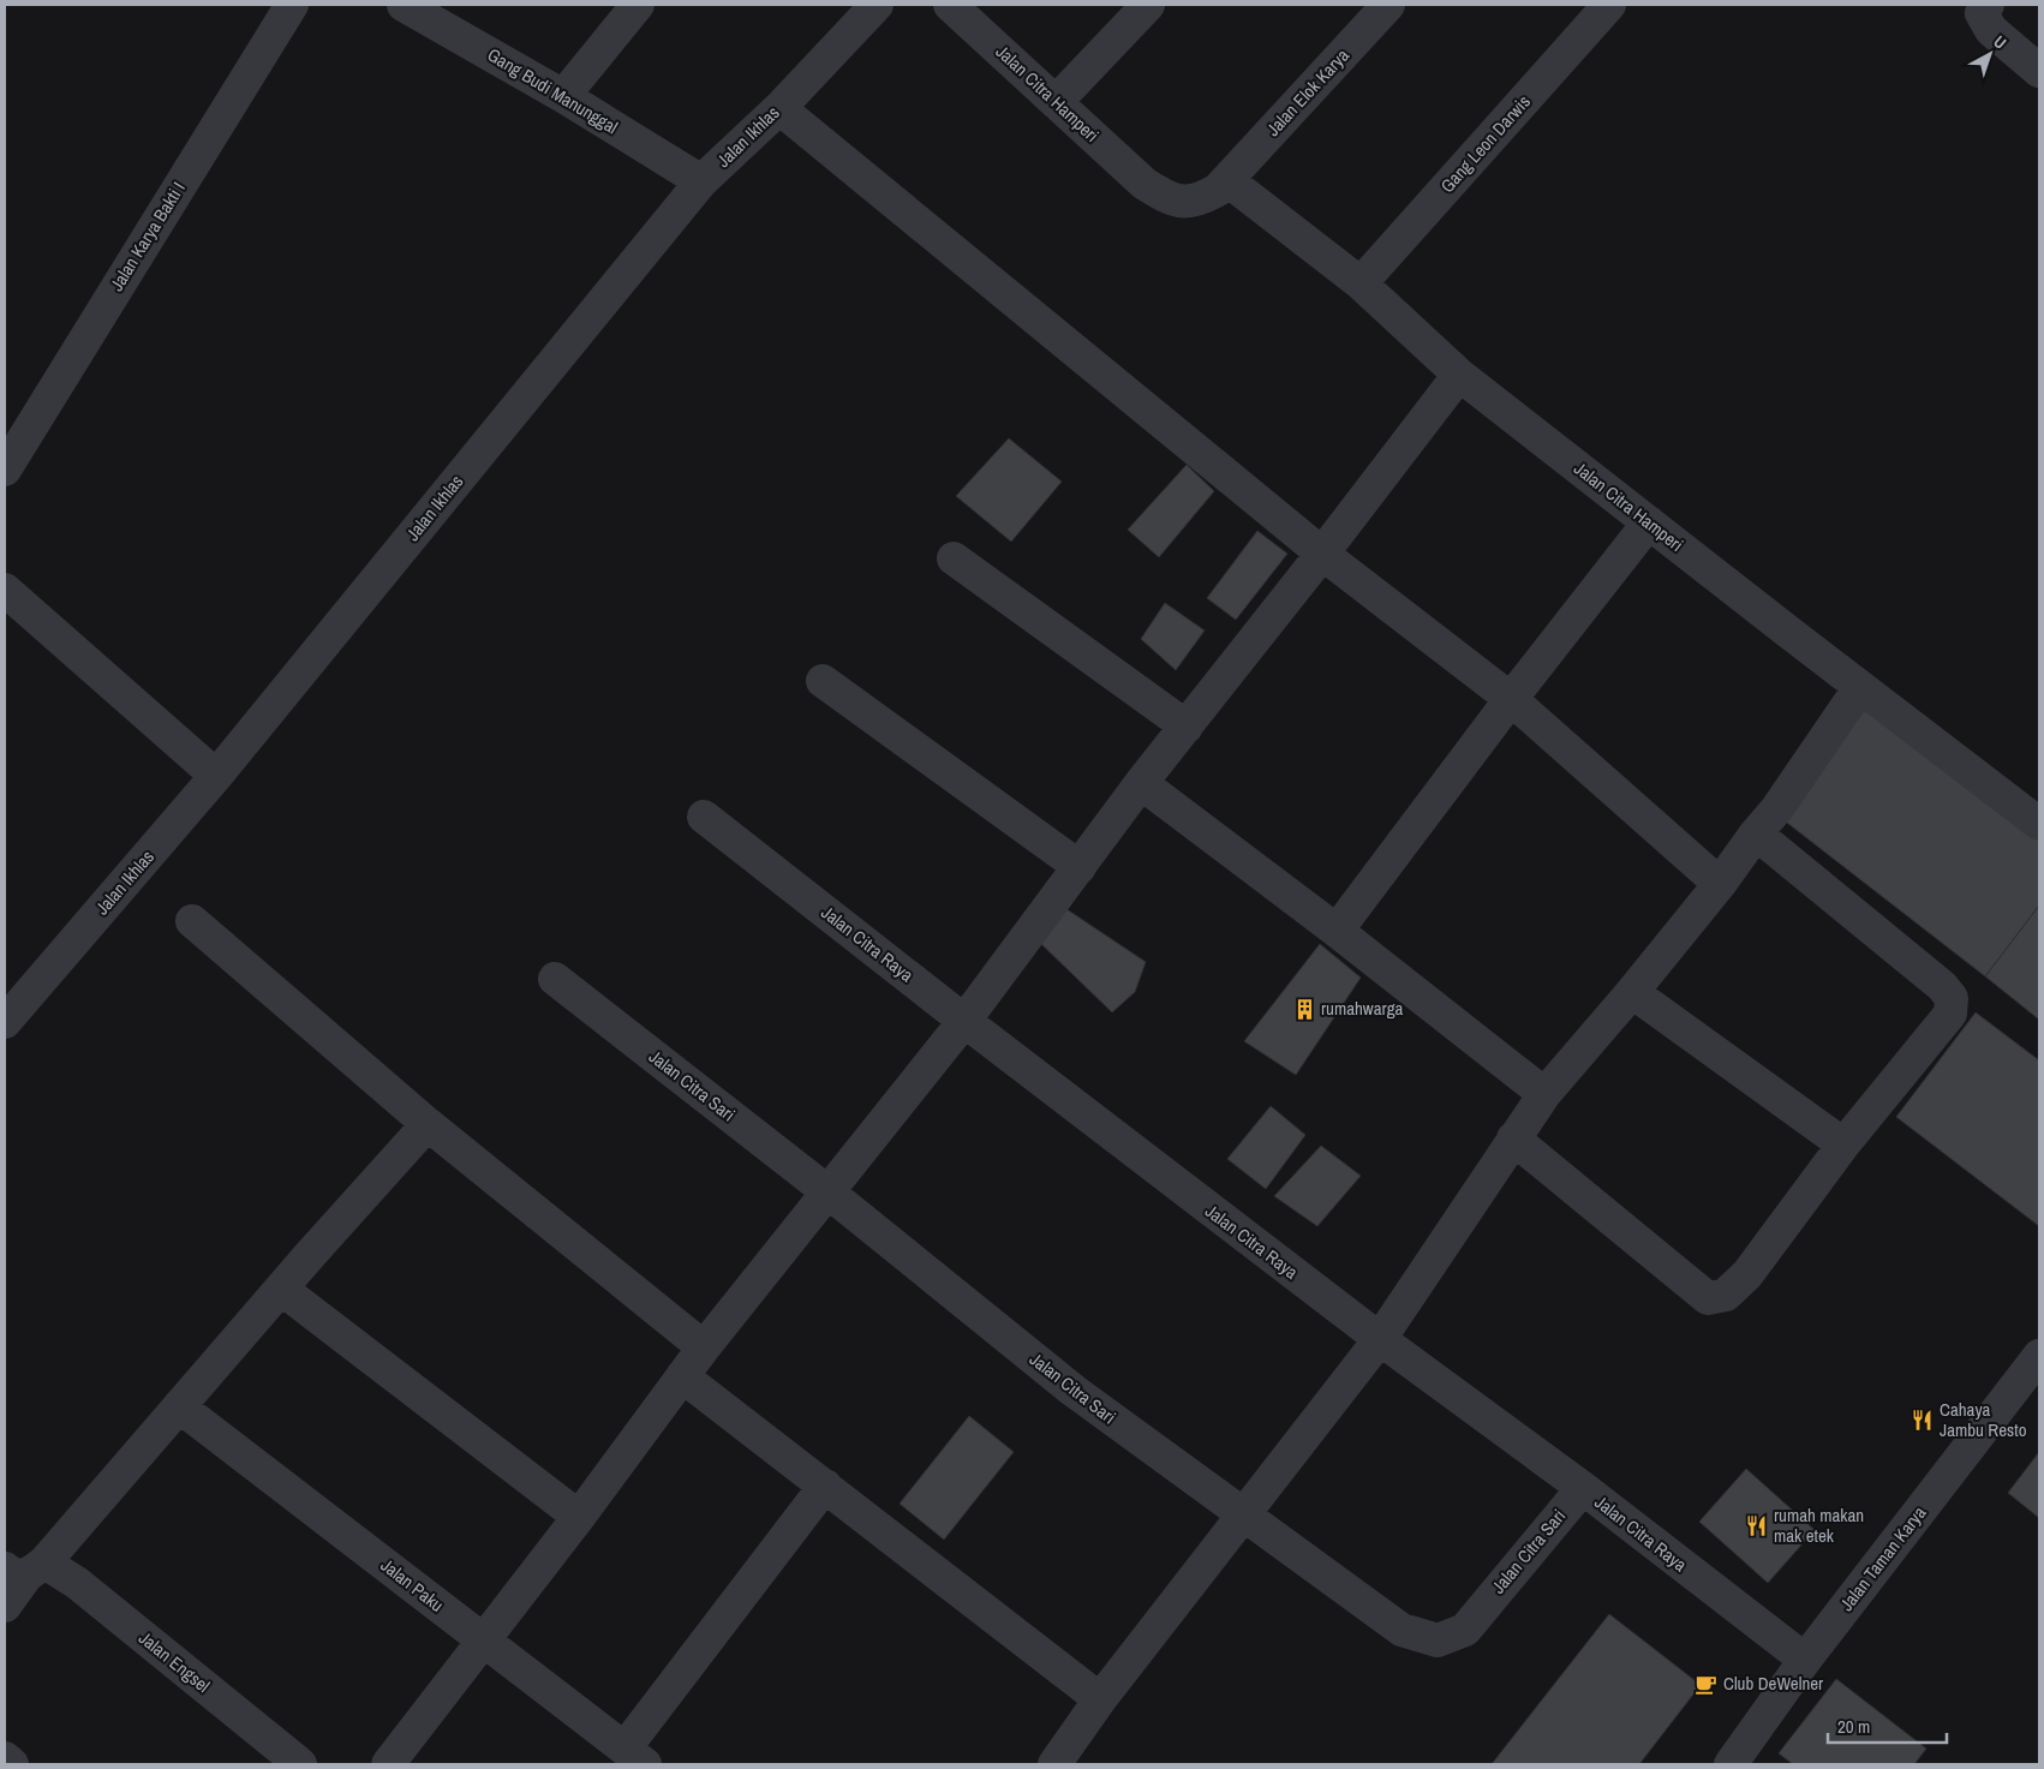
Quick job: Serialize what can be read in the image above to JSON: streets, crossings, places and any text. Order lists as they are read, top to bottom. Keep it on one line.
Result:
{"streets":{"street":["Gang Budi Manunggal","Jalan Elok Karya","Jalan Citra Hamperi","Jalan Ikhlas","Gang Leon Darwis","Jalan Karya Bakti I","Jalan Citra Raya","Jalan Citra Sari","Jalan Taman Karya","Jalan Paku","Jalan Engsel"]},"crossings":[["Gang Budi Manunggal","Jalan Ikhlas"],["Jalan Elok Karya","Jalan Citra Hamperi"],["Jalan Citra Hamperi","Gang Leon Darwis"],["Jalan Citra Raya","Jalan Citra Sari"],["Jalan Citra Raya","Jalan Taman Karya"]],"places":{"building":["rumahwarga"],"restaurant":["Cahaya Jambu Resto","rumah makan mak etek"],"cafe":["Club DeWelner"]},"scale_bar":"20 m","north":"top right"}
